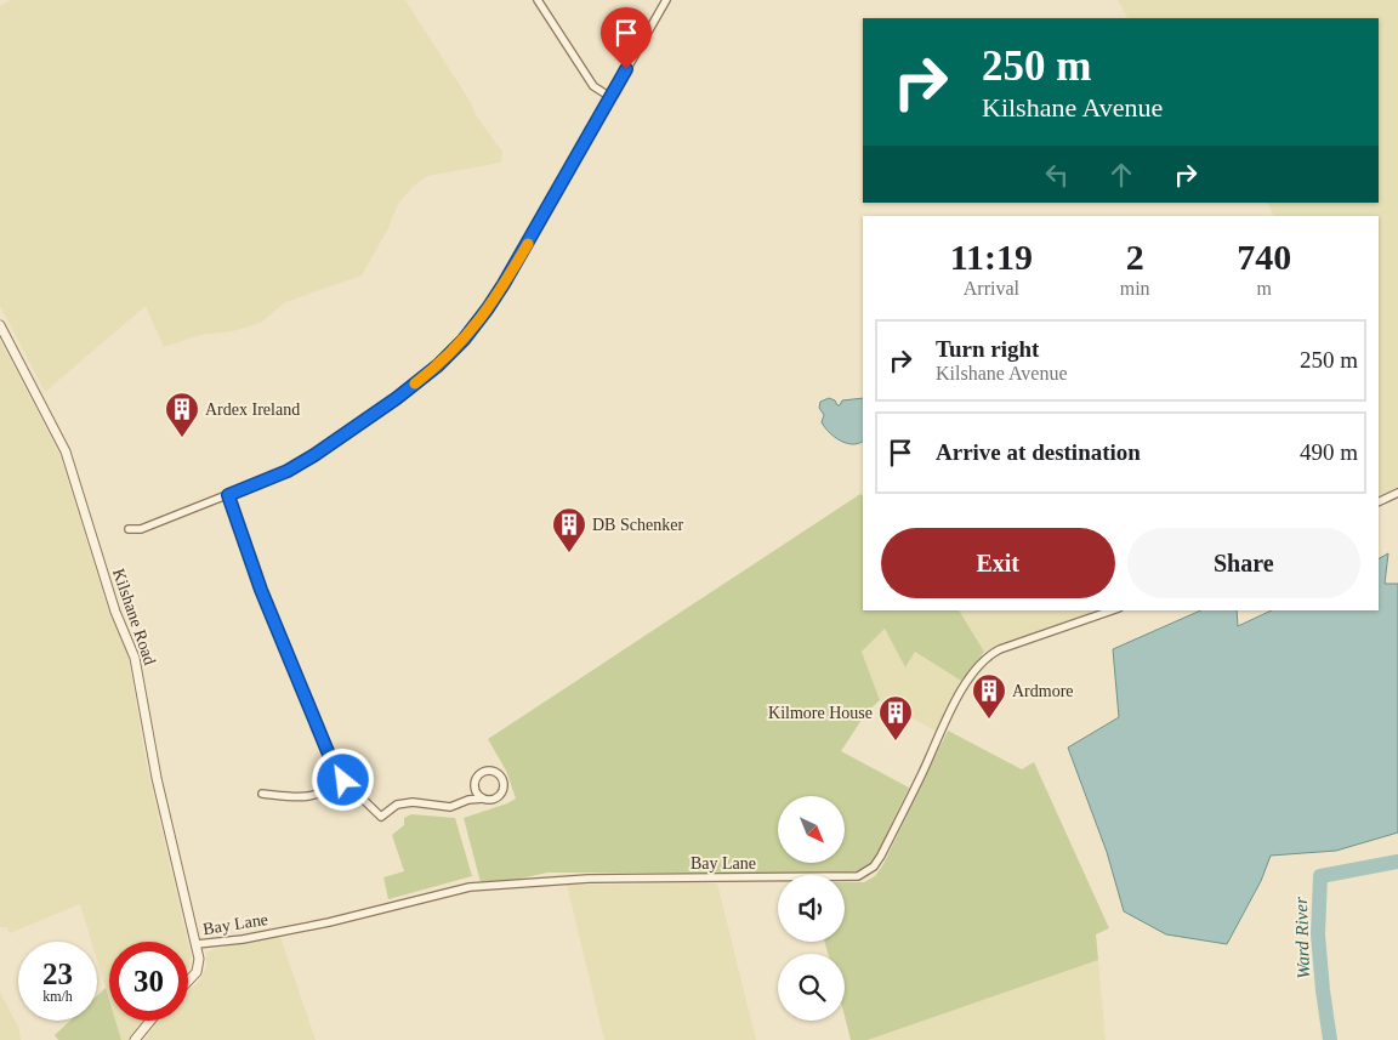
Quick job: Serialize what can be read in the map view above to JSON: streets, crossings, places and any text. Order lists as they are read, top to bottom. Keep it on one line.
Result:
{"streets":{"street":["Kilshane Road","Bay Lane"]},"crossings":[["Kilshane Road","Bay Lane"]],"water":["Ward River"],"places":{"building":["Ardex Ireland","DB Schenker","Ardmore","Kilmore House"]},"north":"bottom right","page":{"turn":["250 m","Kilshane Avenue"],"eta":["11:19","Arrival","2","min","740","m"],"list":[{"name":"Turn right","note":"Kilshane Avenue","value":"250 m"},{"name":"Arrive at destination","value":"490 m"}],"buttons":["Exit","Share"],"speed":"23 km/h","limit":"30"}}
